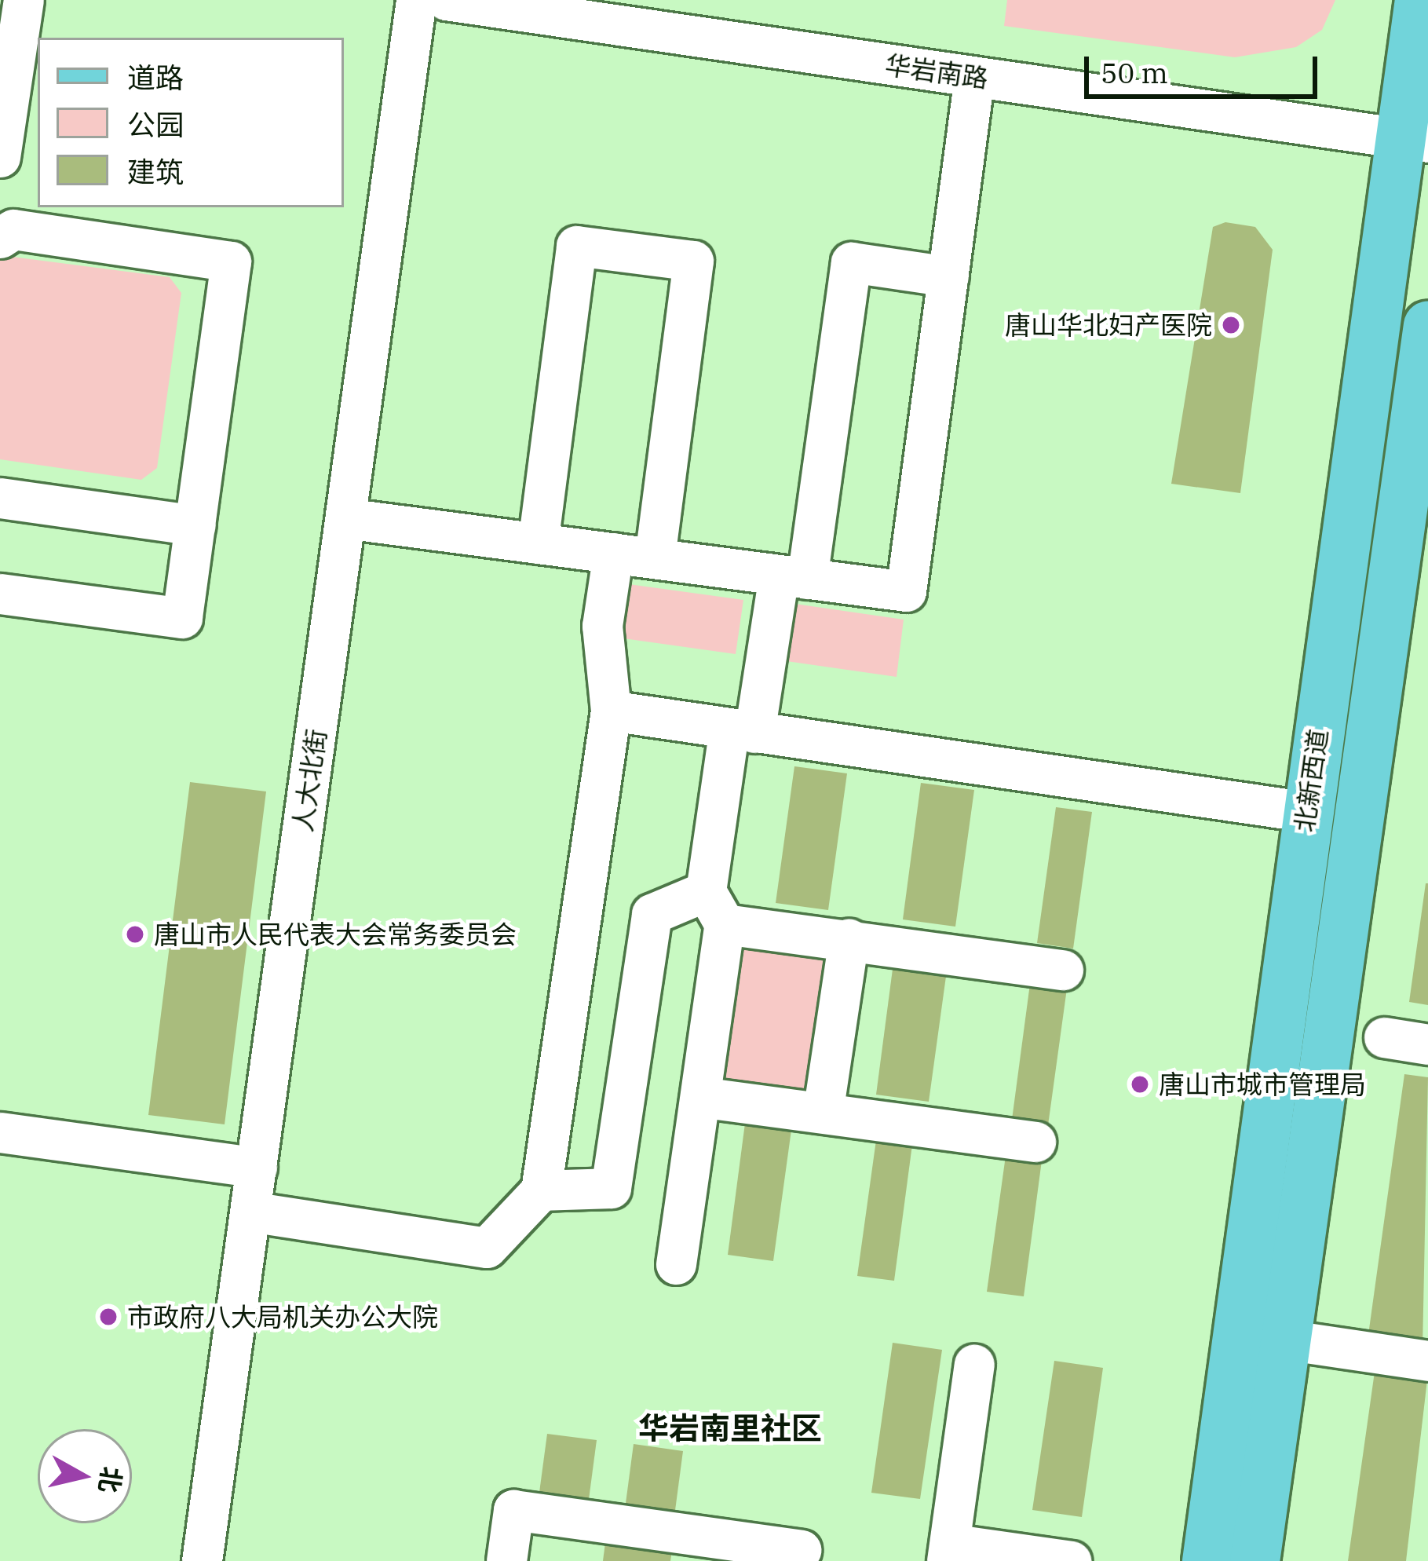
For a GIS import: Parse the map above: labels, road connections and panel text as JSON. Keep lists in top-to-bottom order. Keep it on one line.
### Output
{"streets":{"main road":["北新西道"],"street":["华岩南路","人大北街"]},"crossings":[["华岩南路","北新西道"]],"districts":["华岩南里社区"],"places":["唐山华北妇产医院","唐山市人民代表大会常务委员会","唐山市城市管理局","市政府八大局机关办公大院"],"legend":["道路","公园","建筑"],"scale_bar":"50 m","north":"right"}
